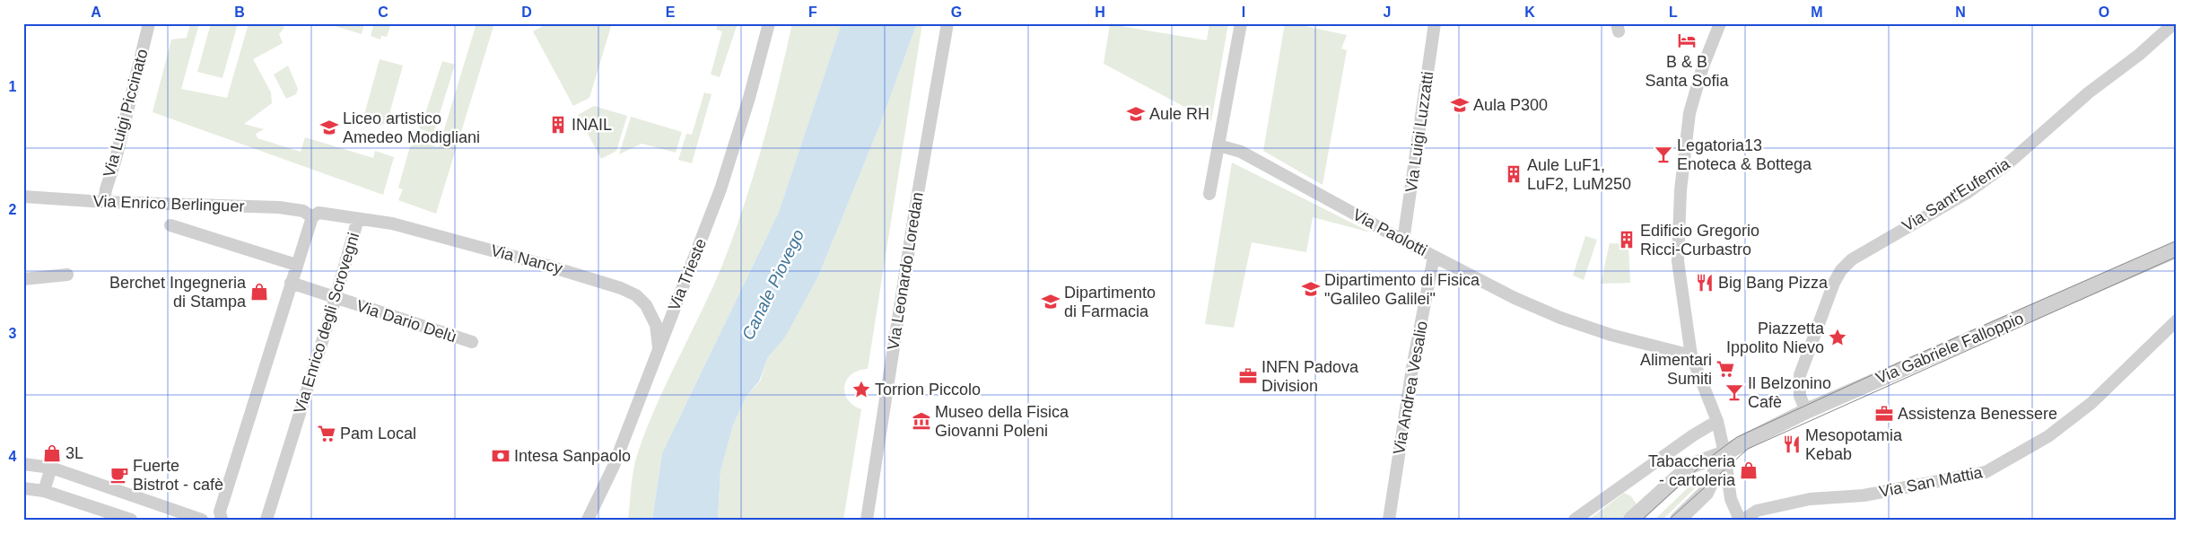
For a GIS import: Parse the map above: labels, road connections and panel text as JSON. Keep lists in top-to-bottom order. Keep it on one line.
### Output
{"streets":{"street":["Via Luigi Piccinato","Via Luigi Luzzatti","Via Sant'Eufemia","Via Enrico Berlinguer","Via Paolotti","Via Nancy","Via Leonardo Loredan","Via Trieste","Via Dario Delù","Via Enrico degli Scrovegni","Via Gabriele Falloppio","Via Andrea Vesalio","Via San Mattia"]},"crossings":[["Via Luigi Piccinato","Via Enrico Berlinguer"],["Via Luigi Luzzatti","Via Paolotti"],["Via Sant'Eufemia","Via Gabriele Falloppio"],["Via Enrico Berlinguer","Via Enrico degli Scrovegni"],["Via Paolotti","Via Andrea Vesalio"],["Via Nancy","Via Trieste"],["Via Nancy","Via Enrico degli Scrovegni"],["Via Dario Delù","Via Enrico degli Scrovegni"]],"water":["Canale Piovego"],"places":{"hotel":["B & B Santa Sofia"],"school or university":["Aula P300","Aule RH","Liceo artistico Amedeo Modigliani","Dipartimento di Fisica \"Galileo Galilei\"","Dipartimento di Farmacia"],"building":["INAIL","Aule LuF1, LuF2, LuM250","Edificio Gregorio Ricci-Curbastro"],"bar":["Legatoria13 Enoteca & Bottega","Il Belzonino Cafè"],"restaurant":["Big Bang Pizza","Mesopotamia Kebab"],"shop":["Berchet Ingegneria di Stampa","3L","Tabaccheria - cartoleria"],"place":["Piazzetta Ippolito Nievo","Torrion Piccolo"],"supermarket":["Alimentari Sumiti","Pam Local"],"office":["INFN Padova Division","Assistenza Benessere"],"museum":["Museo della Fisica Giovanni Poleni"],"bank":["Intesa Sanpaolo"],"cafe":["Fuerte Bistrot - cafè"]},"grid":{"columns":["A","B","C","D","E","F","G","H","I","J","K","L","M","N","O"],"rows":["1","2","3","4"]}}
